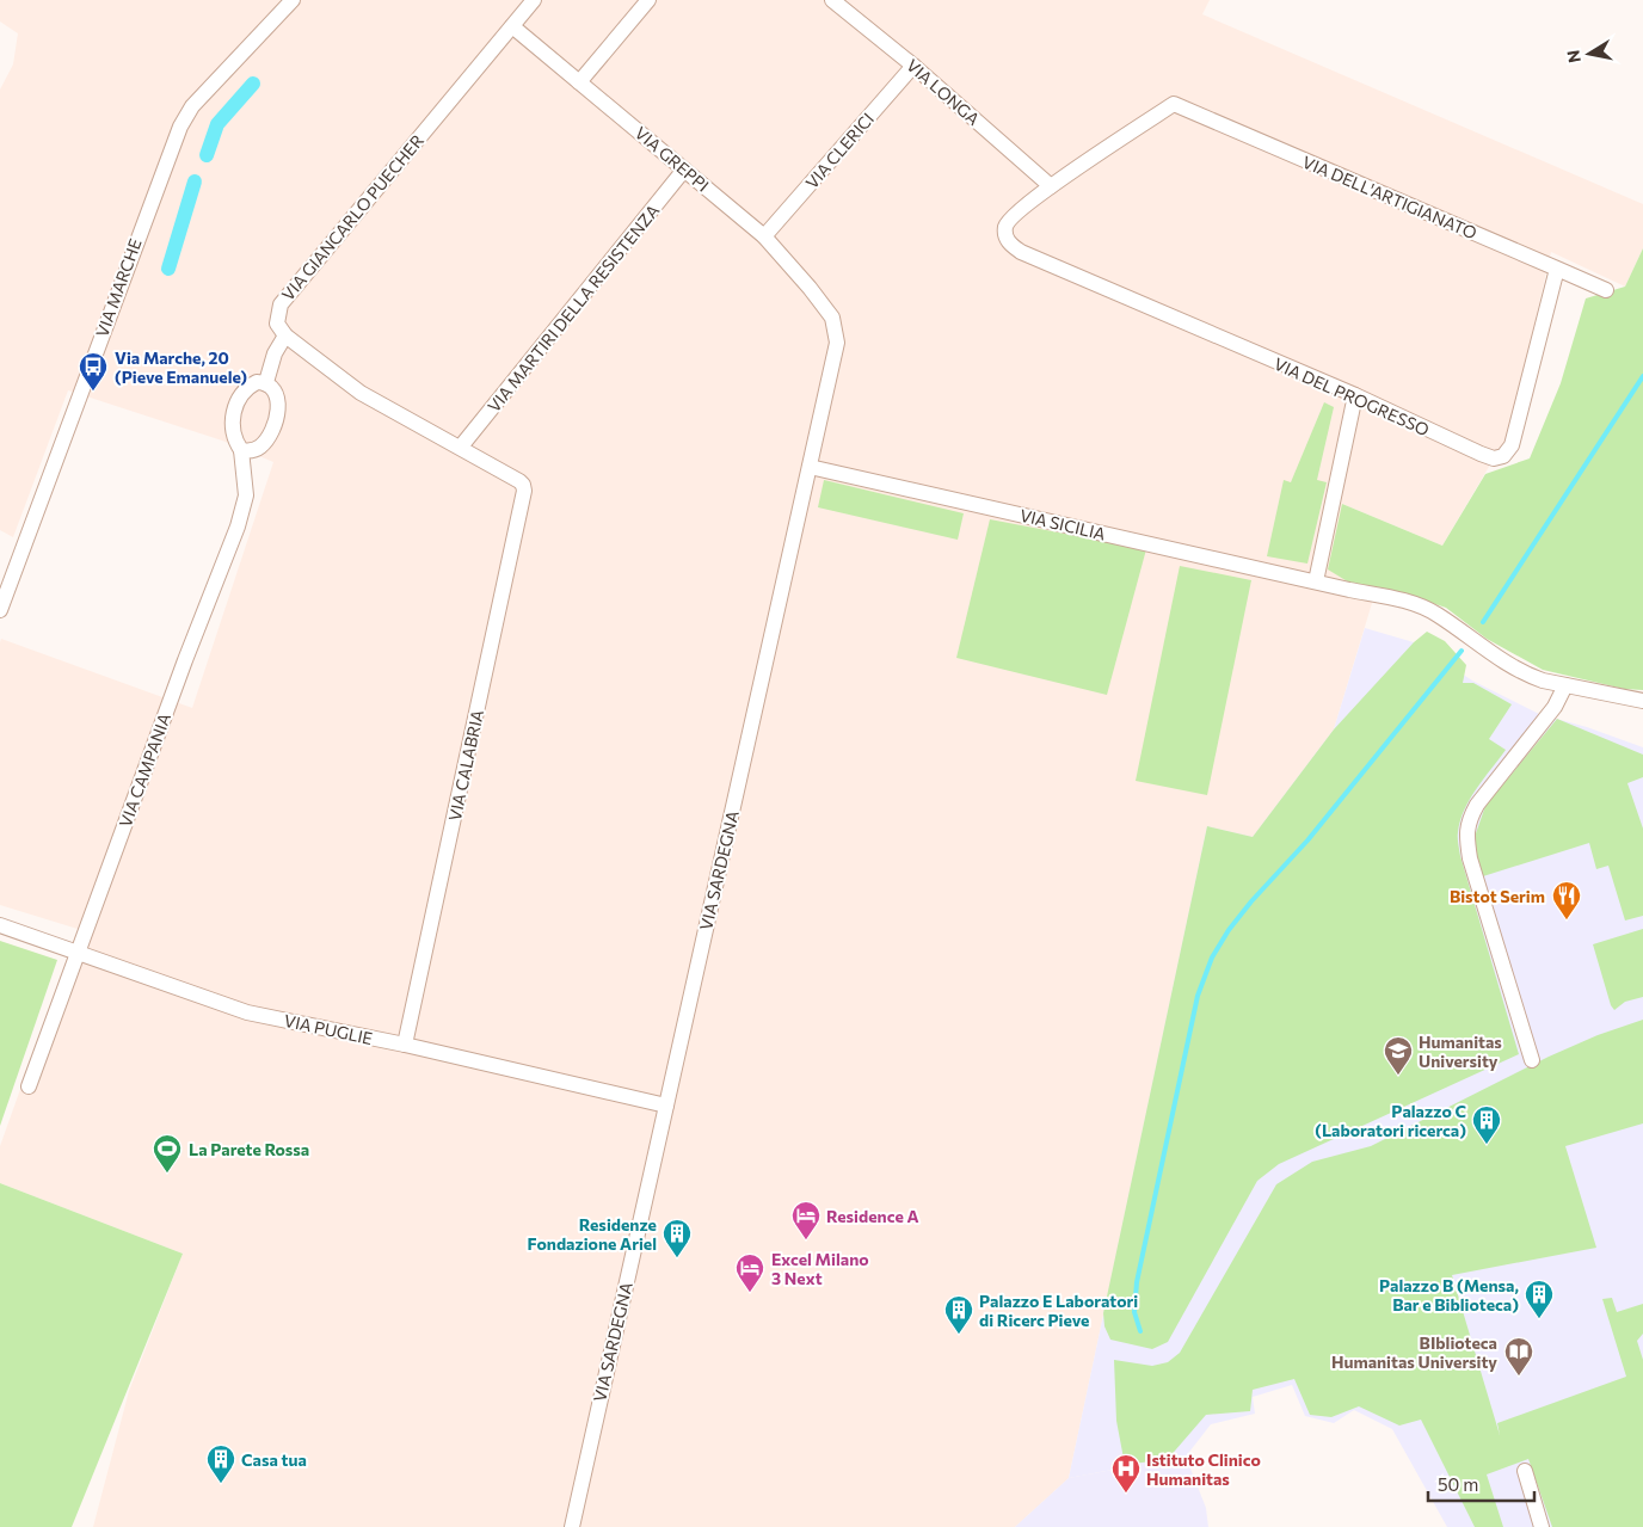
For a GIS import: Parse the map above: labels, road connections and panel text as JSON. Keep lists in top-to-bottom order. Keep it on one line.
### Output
{"streets":{"street":["VIA LONGA","VIA CLERICI","VIA GREPPI","VIA DELL'ARTIGIANATO","VIA GIANCARLO PUECHER","VIA MARCHE","VIA MARTIRI DELLA RESISTENZA","VIA DEL PROGRESSO","VIA SICILIA","VIA CALABRIA","VIA CAMPANIA","VIA SARDEGNA","VIA PUGLIE"]},"crossings":[["VIA LONGA","VIA CLERICI"],["VIA LONGA","VIA DELL'ARTIGIANATO"],["VIA LONGA","VIA DEL PROGRESSO"],["VIA CLERICI","VIA GREPPI"],["VIA CLERICI","VIA SARDEGNA"],["VIA GREPPI","VIA GIANCARLO PUECHER"],["VIA GREPPI","VIA MARTIRI DELLA RESISTENZA"],["VIA GREPPI","VIA SARDEGNA"],["VIA DELL'ARTIGIANATO","VIA DEL PROGRESSO"],["VIA MARTIRI DELLA RESISTENZA","VIA CALABRIA"],["VIA SICILIA","VIA SARDEGNA"],["VIA CALABRIA","VIA PUGLIE"],["VIA CAMPANIA","VIA PUGLIE"],["VIA SARDEGNA","VIA PUGLIE"]],"places":{"bus stop":["Via Marche, 20 (Pieve Emanuele)"],"restaurant":["Bistot Serim"],"school or university":["Humanitas University"],"building":["Palazzo C (Laboratori ricerca)","Residenze Fondazione Ariel","Palazzo B (Mensa, Bar e Biblioteca)","Palazzo E Laboratori di Ricerc Pieve","Casa tua"],"sports":["La Parete Rossa"],"hotel":["Residence A","Excel Milano 3 Next"],"library":["BIblioteca Humanitas University"],"hospital":["Istituto Clinico Humanitas"]},"scale_bar":"50 m","north":"left"}
